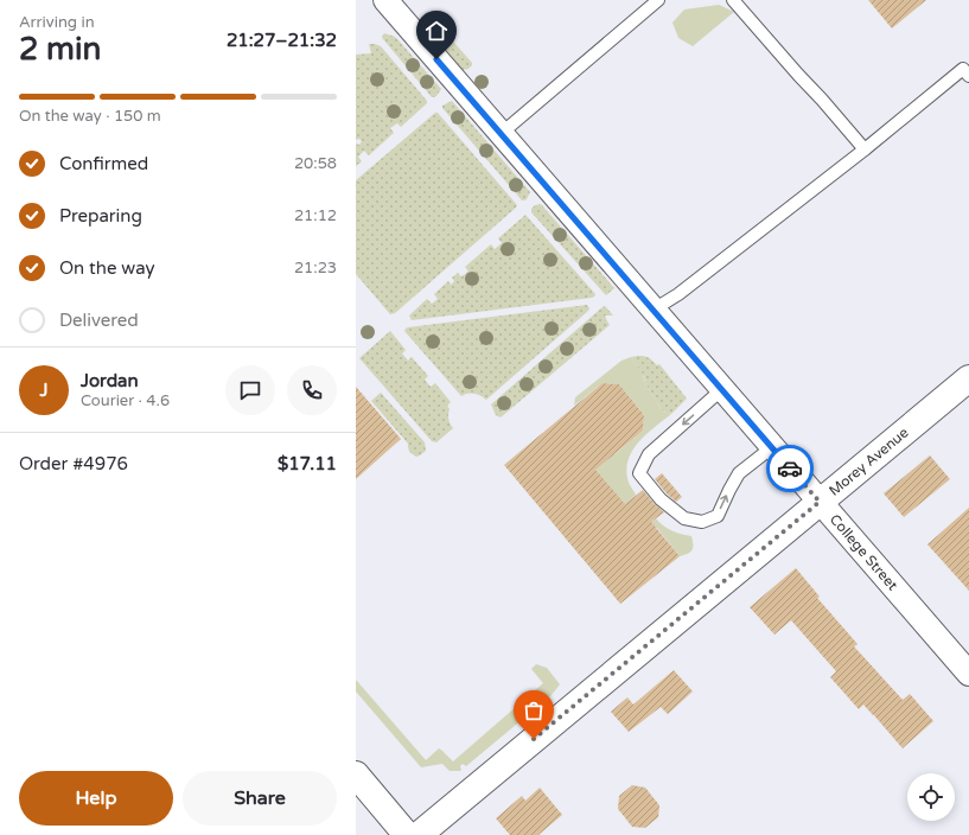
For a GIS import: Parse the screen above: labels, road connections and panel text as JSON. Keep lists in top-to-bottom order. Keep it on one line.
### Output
{"streets":{"street":["Morey Avenue","College Street"]},"crossings":[["Morey Avenue","College Street"]],"page":{"heading":["2 min","Arriving in","21:27–21:32"],"panel":["Jordan","Courier · 4.6","Order #4976","$17.11"],"bar":"On the way · 150 m","list":[["Confirmed","20:58"],["Preparing","21:12"],["On the way","21:23"],"Delivered"],"round":"J","buttons":["Help","Share"]}}
